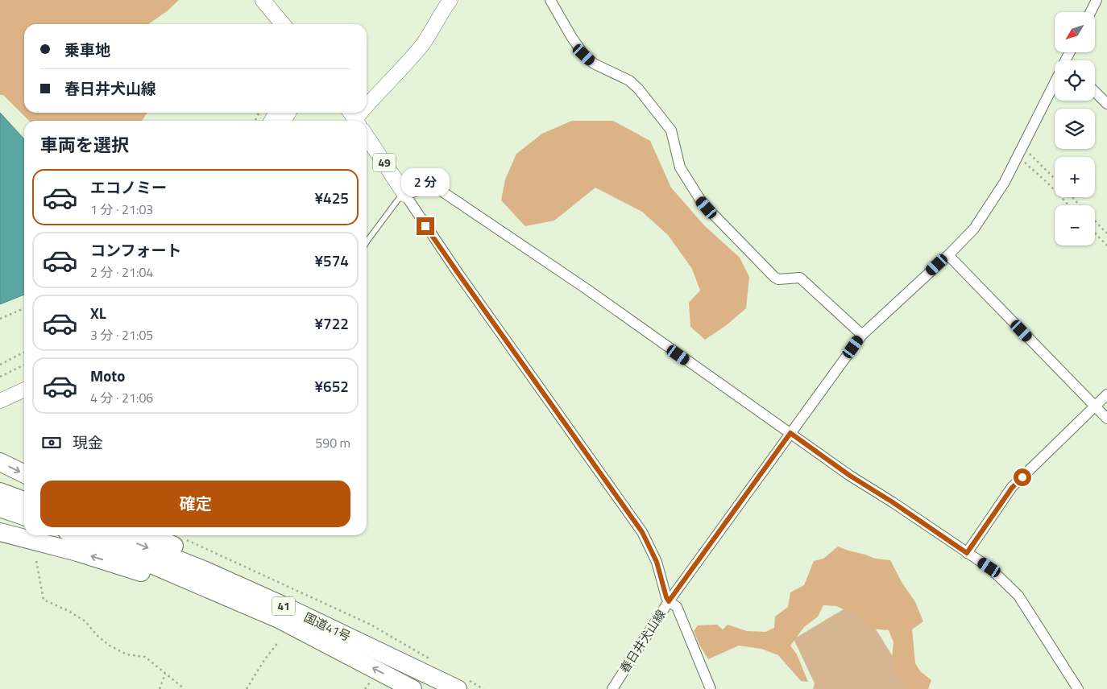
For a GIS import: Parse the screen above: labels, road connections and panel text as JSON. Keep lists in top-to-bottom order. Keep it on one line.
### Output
{"streets":{"highway":["41","国道41号"],"main road":["49","春日井犬山線"]},"north":"bottom left","page":{"map_buttons":["+","−"],"banner":["乗車地","春日井犬山線"],"heading":"車両を選択","bubble":"2 分","list":[{"name":"エコノミー","note":"1 分 · 21:03","value":"¥425"},{"name":"コンフォート","note":"2 分 · 21:04","value":"¥574"},{"name":"XL","note":"3 分 · 21:05","value":"¥722"},{"name":"Moto","note":"4 分 · 21:06","value":"¥652"}],"pay":["現金","590 m"],"buttons":"確定"}}
